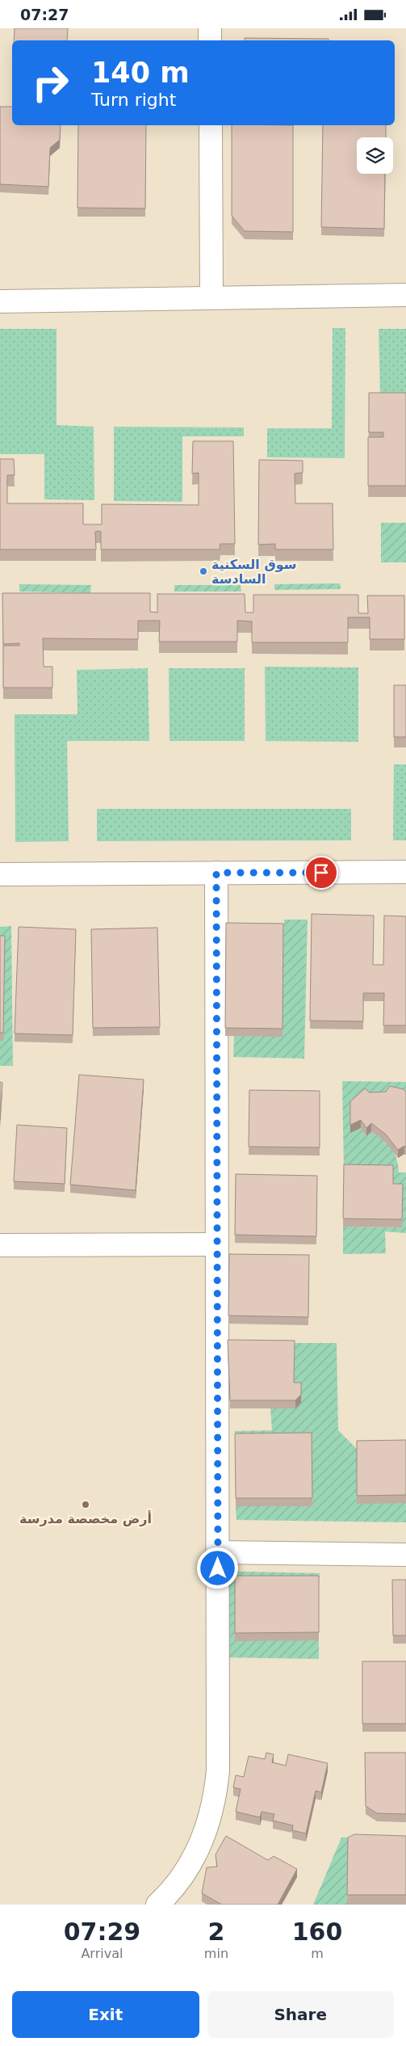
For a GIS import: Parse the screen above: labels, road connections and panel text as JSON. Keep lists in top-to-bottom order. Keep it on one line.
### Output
{"places":["سوق السكنية السادسة","أرض مخصصة مدرسة"],"page":{"status":"07:27","turn":["140 m","Turn right"],"eta":["07:29","Arrival","2","min","160","m"],"buttons":["Exit","Share"]}}
